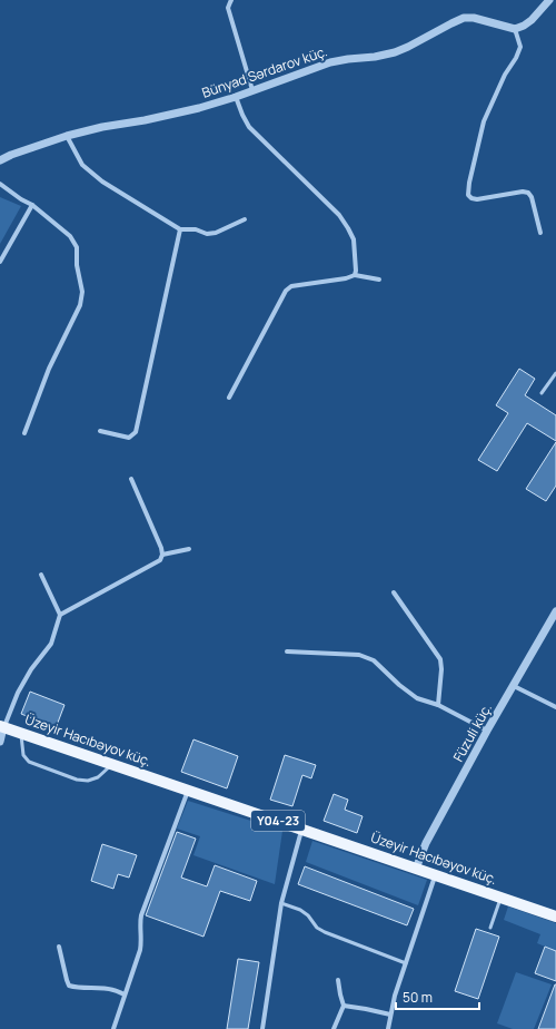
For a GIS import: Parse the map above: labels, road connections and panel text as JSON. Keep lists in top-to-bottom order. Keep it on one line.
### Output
{"streets":{"main road":["Üzeyir Hacıbəyov küç.","Y04-23"],"street":["Bünyad Sərdarov küç.","Füzuli küç."]},"crossings":[["Füzuli küç.","Üzeyir Hacıbəyov küç."]],"scale_bar":"50 m"}
